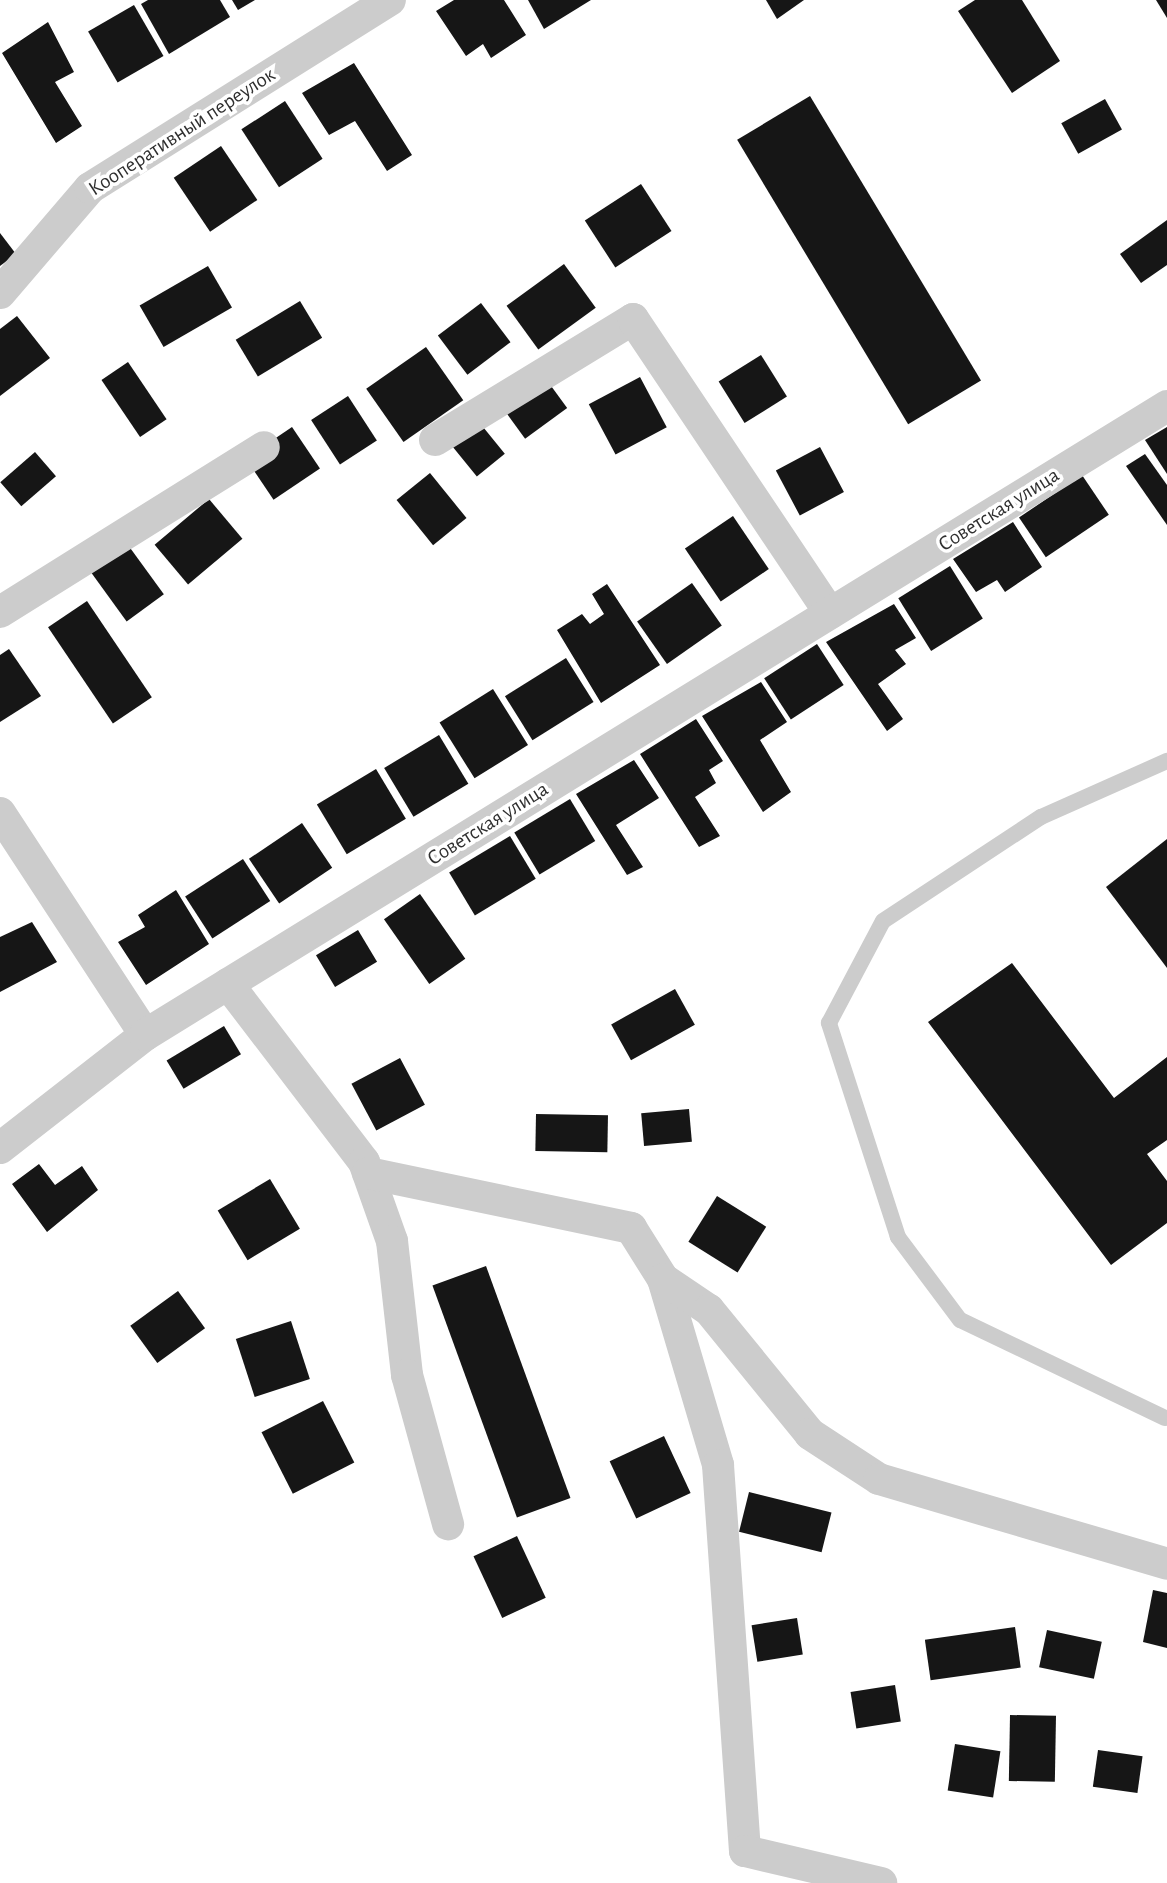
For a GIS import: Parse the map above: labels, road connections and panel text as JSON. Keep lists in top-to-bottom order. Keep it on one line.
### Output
{"streets":{"street":["Кооперативный переулок","Советская улица"]}}
